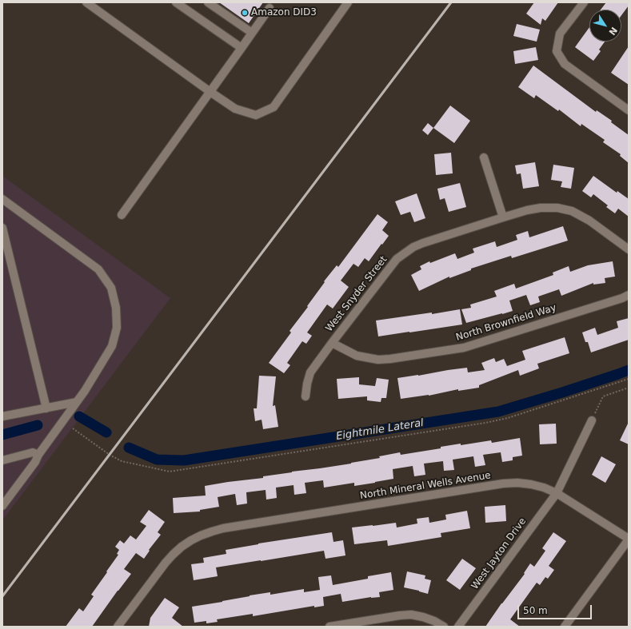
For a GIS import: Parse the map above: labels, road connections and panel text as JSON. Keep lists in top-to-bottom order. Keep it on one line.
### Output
{"streets":{"street":["West Snyder Street","North Brownfield Way","North Mineral Wells Avenue","West Jayton Drive"]},"crossings":[["West Snyder Street","North Brownfield Way"],["North Mineral Wells Avenue","West Jayton Drive"]],"water":["Eightmile Lateral"],"places":["Amazon DID3"],"scale_bar":"50 m","north":"bottom right"}
